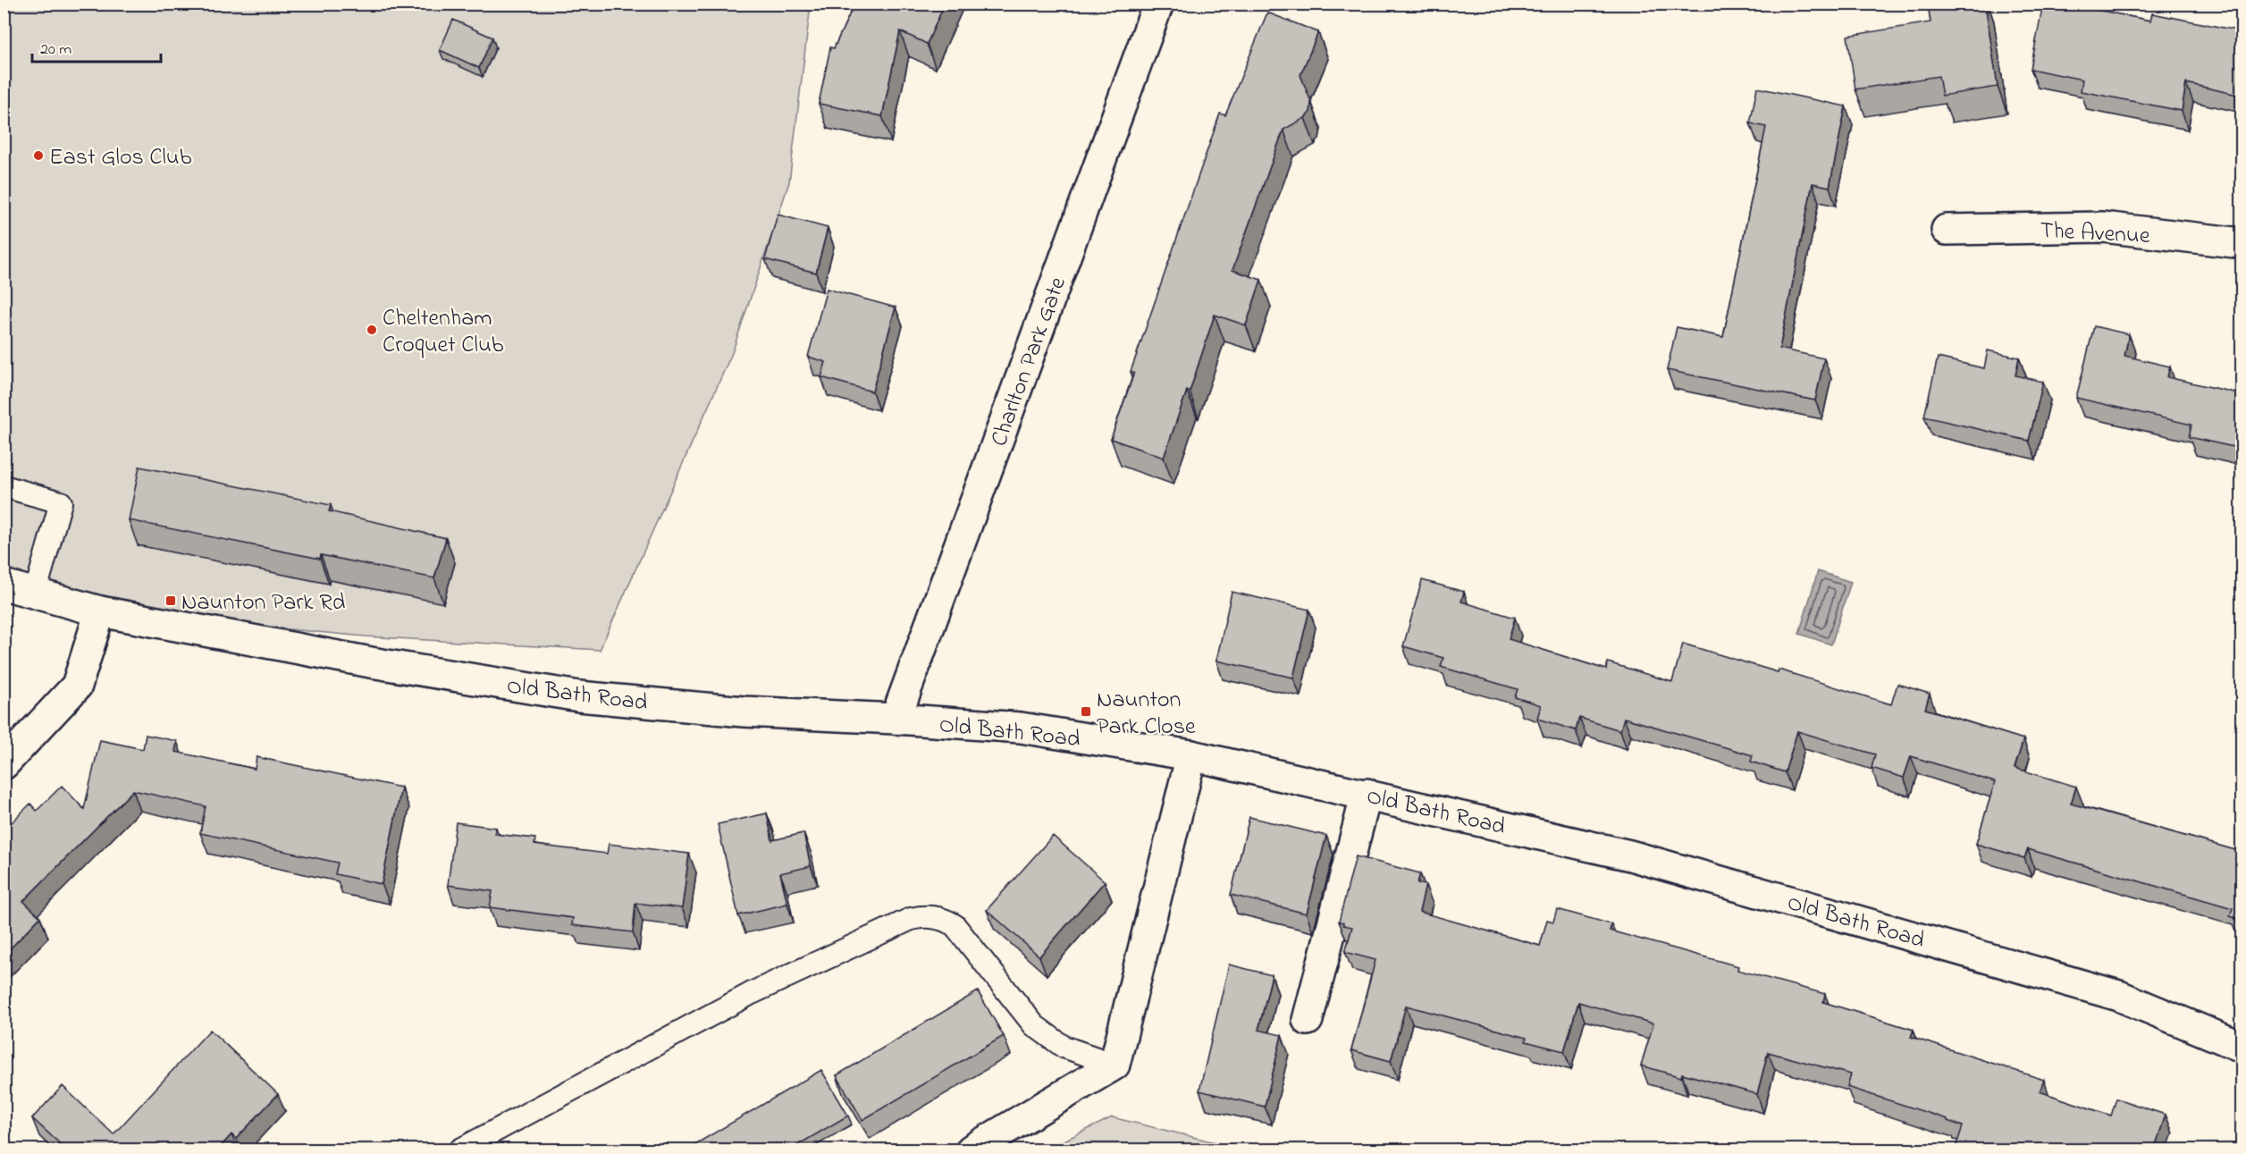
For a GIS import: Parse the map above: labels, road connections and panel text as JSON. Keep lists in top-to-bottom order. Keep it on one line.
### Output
{"streets":{"street":["The Avenue","Charlton Park Gate","Old Bath Road"]},"crossings":[["Charlton Park Gate","Old Bath Road"]],"places":{"other":["East Glos Club","Cheltenham Croquet Club"],"transit":["Naunton Park Rd","Naunton Park Close"]},"scale_bar":"20 m"}
